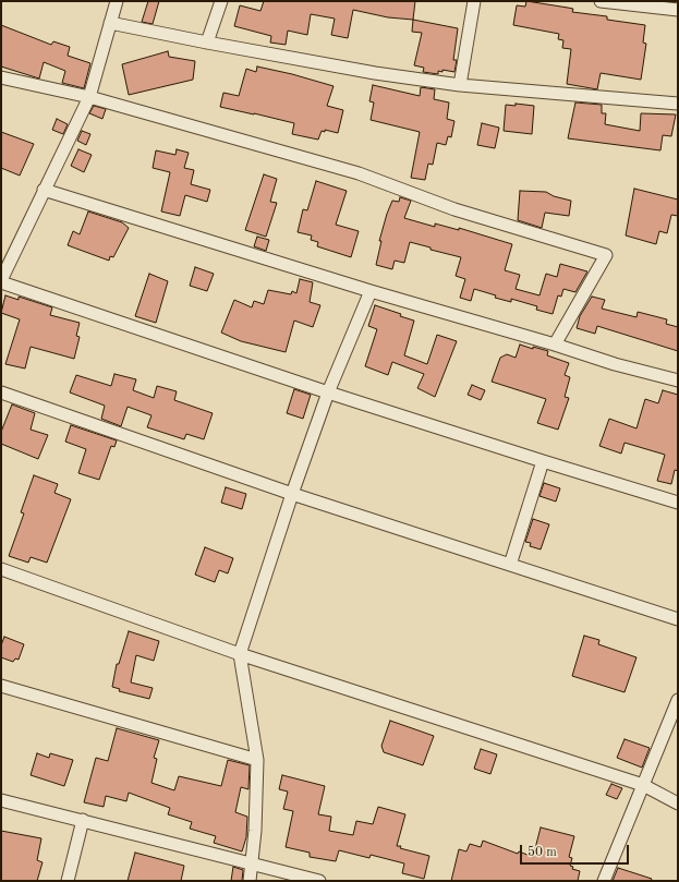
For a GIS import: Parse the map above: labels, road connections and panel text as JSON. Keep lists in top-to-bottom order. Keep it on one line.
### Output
{"scale_bar":"50 m"}
